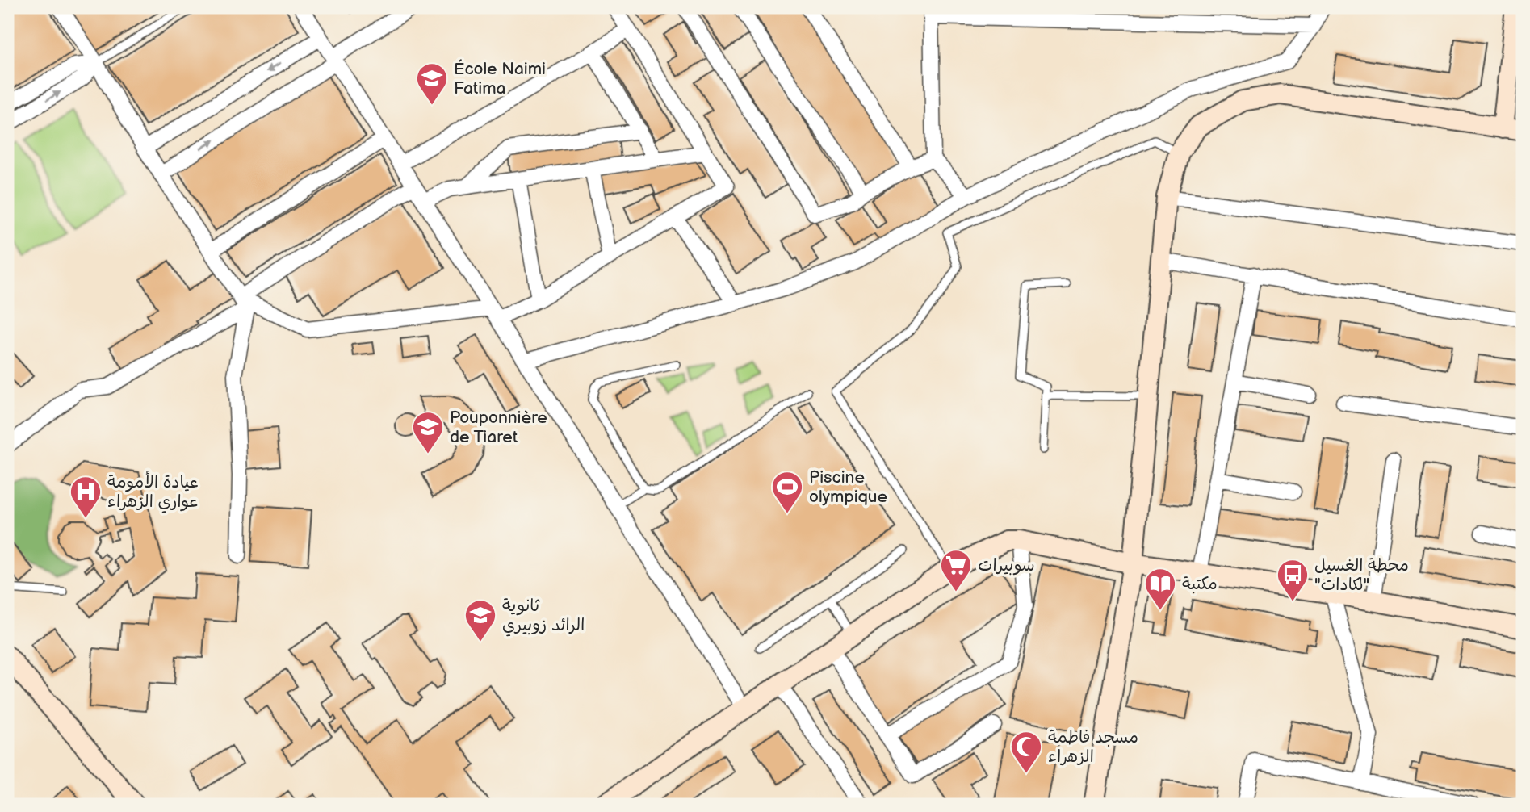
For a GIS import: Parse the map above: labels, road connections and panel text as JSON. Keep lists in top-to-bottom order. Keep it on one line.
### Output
{"places":{"school or university":["École Naimi Fatima","Pouponnière de Tiaret","ثانوية الرائد زوبيري"],"sports":["Piscine olympique"],"hospital":["عيادة الأمومة عواري الزهراء"],"supermarket":["سوبيرات"],"bus stop":["محطة الغسيل \"لكادات\""],"library":["مكتبة"],"mosque":["مسجد فاطمة الزهراء"]}}
